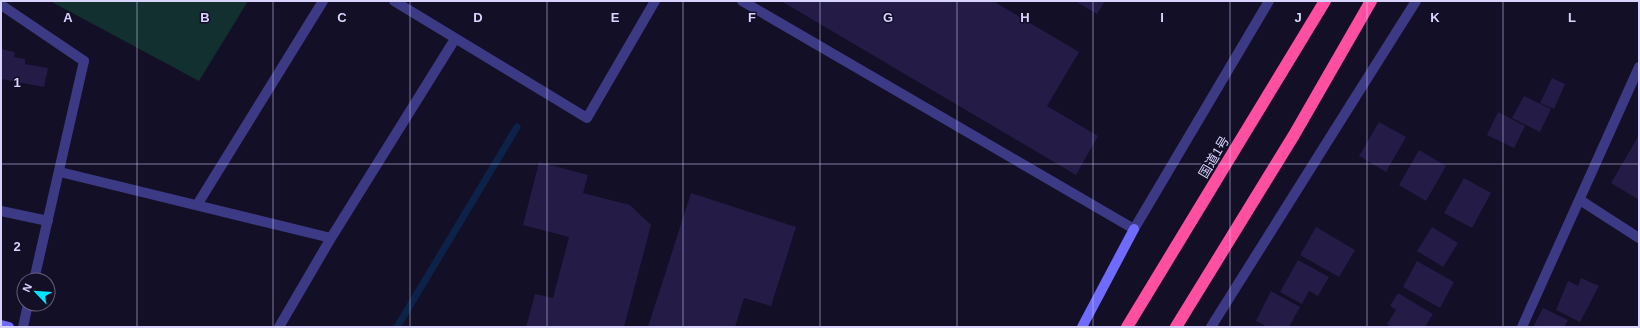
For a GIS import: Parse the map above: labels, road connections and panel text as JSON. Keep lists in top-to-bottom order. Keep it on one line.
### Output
{"streets":{"highway":["国道1号"]},"north":"top left","grid":{"columns":["A","B","C","D","E","F","G","H","I","J","K","L"],"rows":["1","2"]}}
